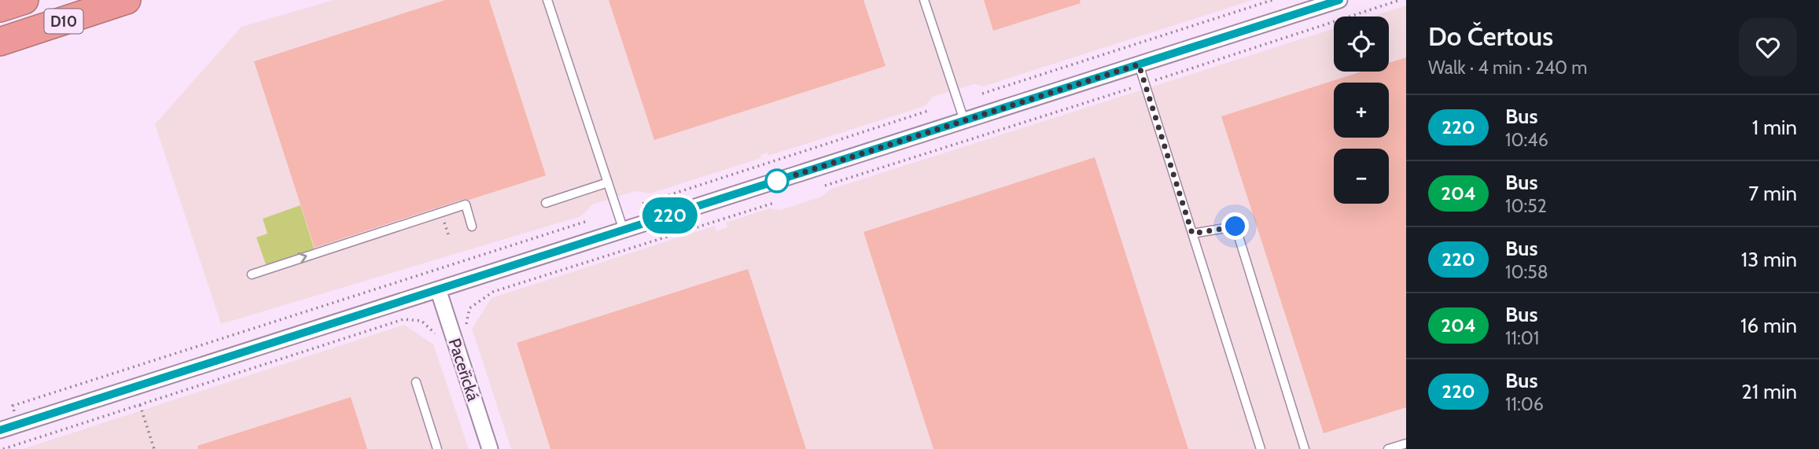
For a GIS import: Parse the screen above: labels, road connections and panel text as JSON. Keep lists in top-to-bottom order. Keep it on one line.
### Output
{"streets":{"highway":["D10"],"street":["Paceřická"]},"lines":["bus line 220"],"page":{"on_map":"220","heading":["Do Čertous","Walk · 4 min · 240 m"],"map_buttons":["+","−"],"list":[{"mark":"220","name":"Bus","note":"10:46","value":"1 min"},{"mark":"204","name":"Bus","note":"10:52","value":"7 min"},{"mark":"220","name":"Bus","note":"10:58","value":"13 min"},{"mark":"204","name":"Bus","note":"11:01","value":"16 min"},{"mark":"220","name":"Bus","note":"11:06","value":"21 min"}]}}
